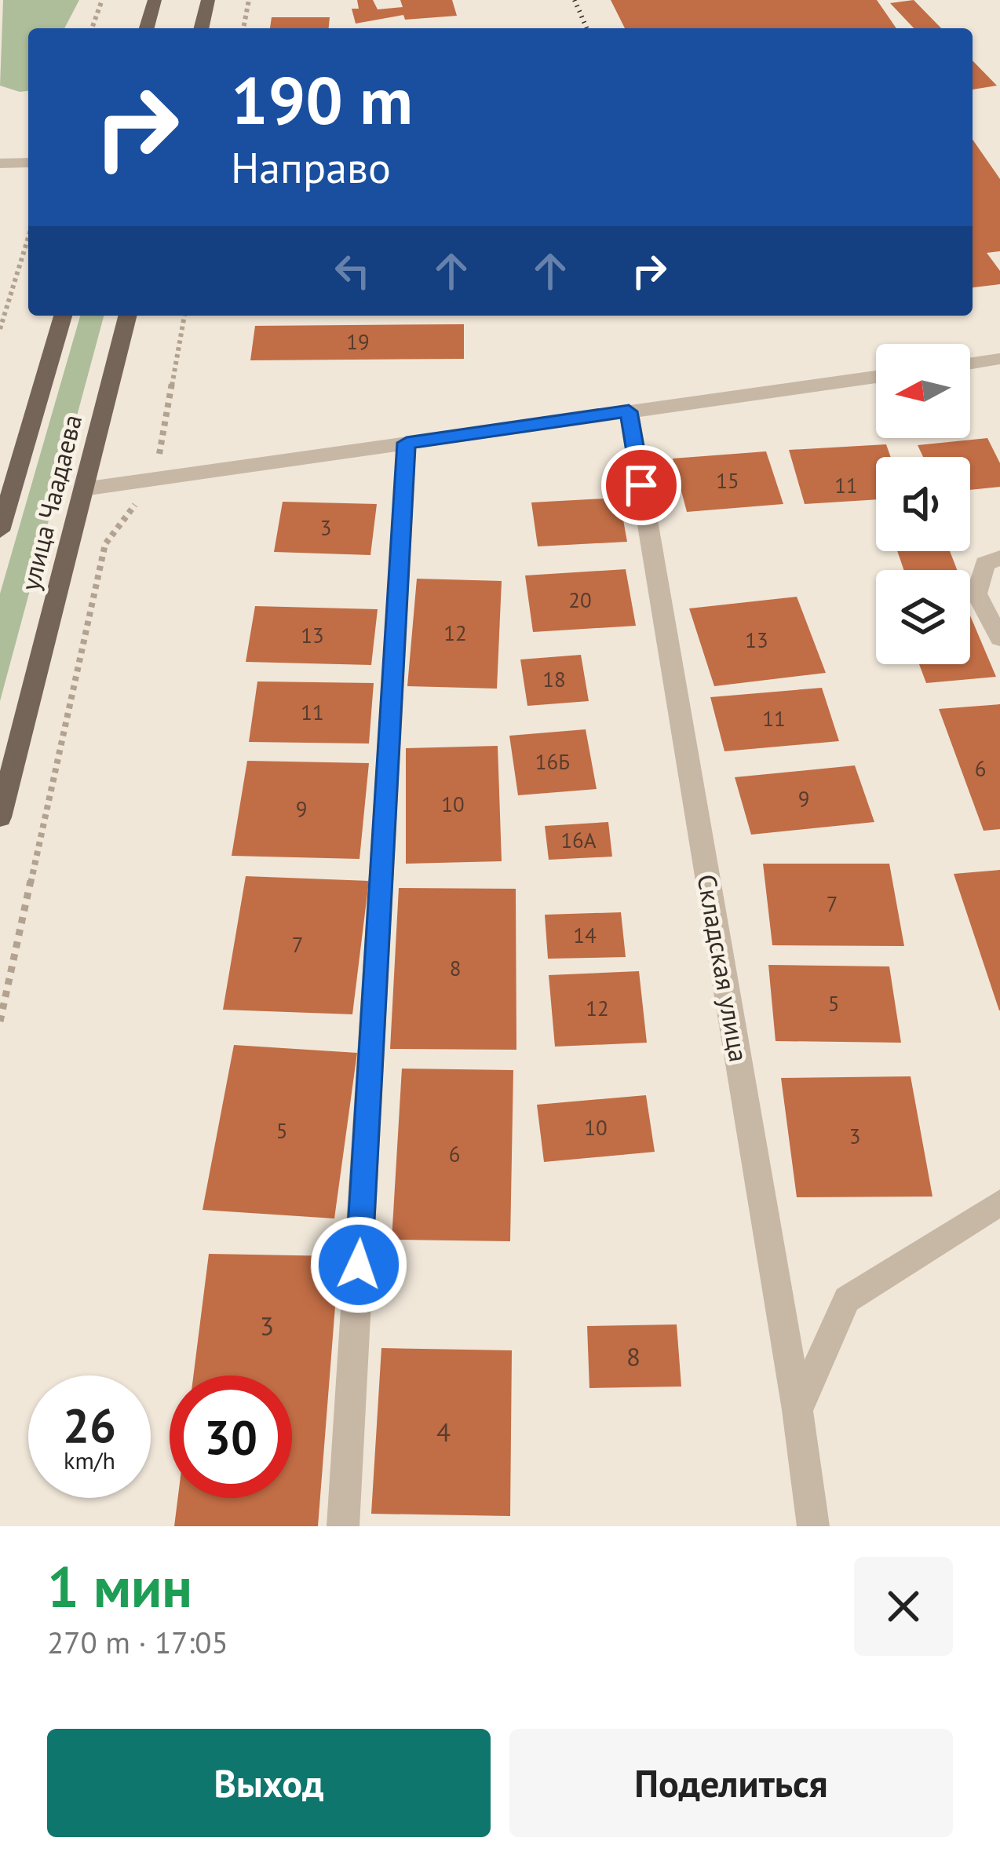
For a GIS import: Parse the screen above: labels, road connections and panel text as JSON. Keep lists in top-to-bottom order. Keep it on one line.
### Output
{"streets":{"main road":["улица Чаадаева"],"street":["Складская улица"]},"house_numbers":["19","15","11","3","20","12","13","13","18","11","11","16Б","6","9","10","9","16А","7","14","7","8","5","12","10","5","3","6","3","8","4"],"north":"left","page":{"turn":["190 m","Направо"],"speed":"26 km/h","limit":"30","heading":["1 мин","270 m · 17:05"],"buttons":["Выход","Поделиться"]}}
